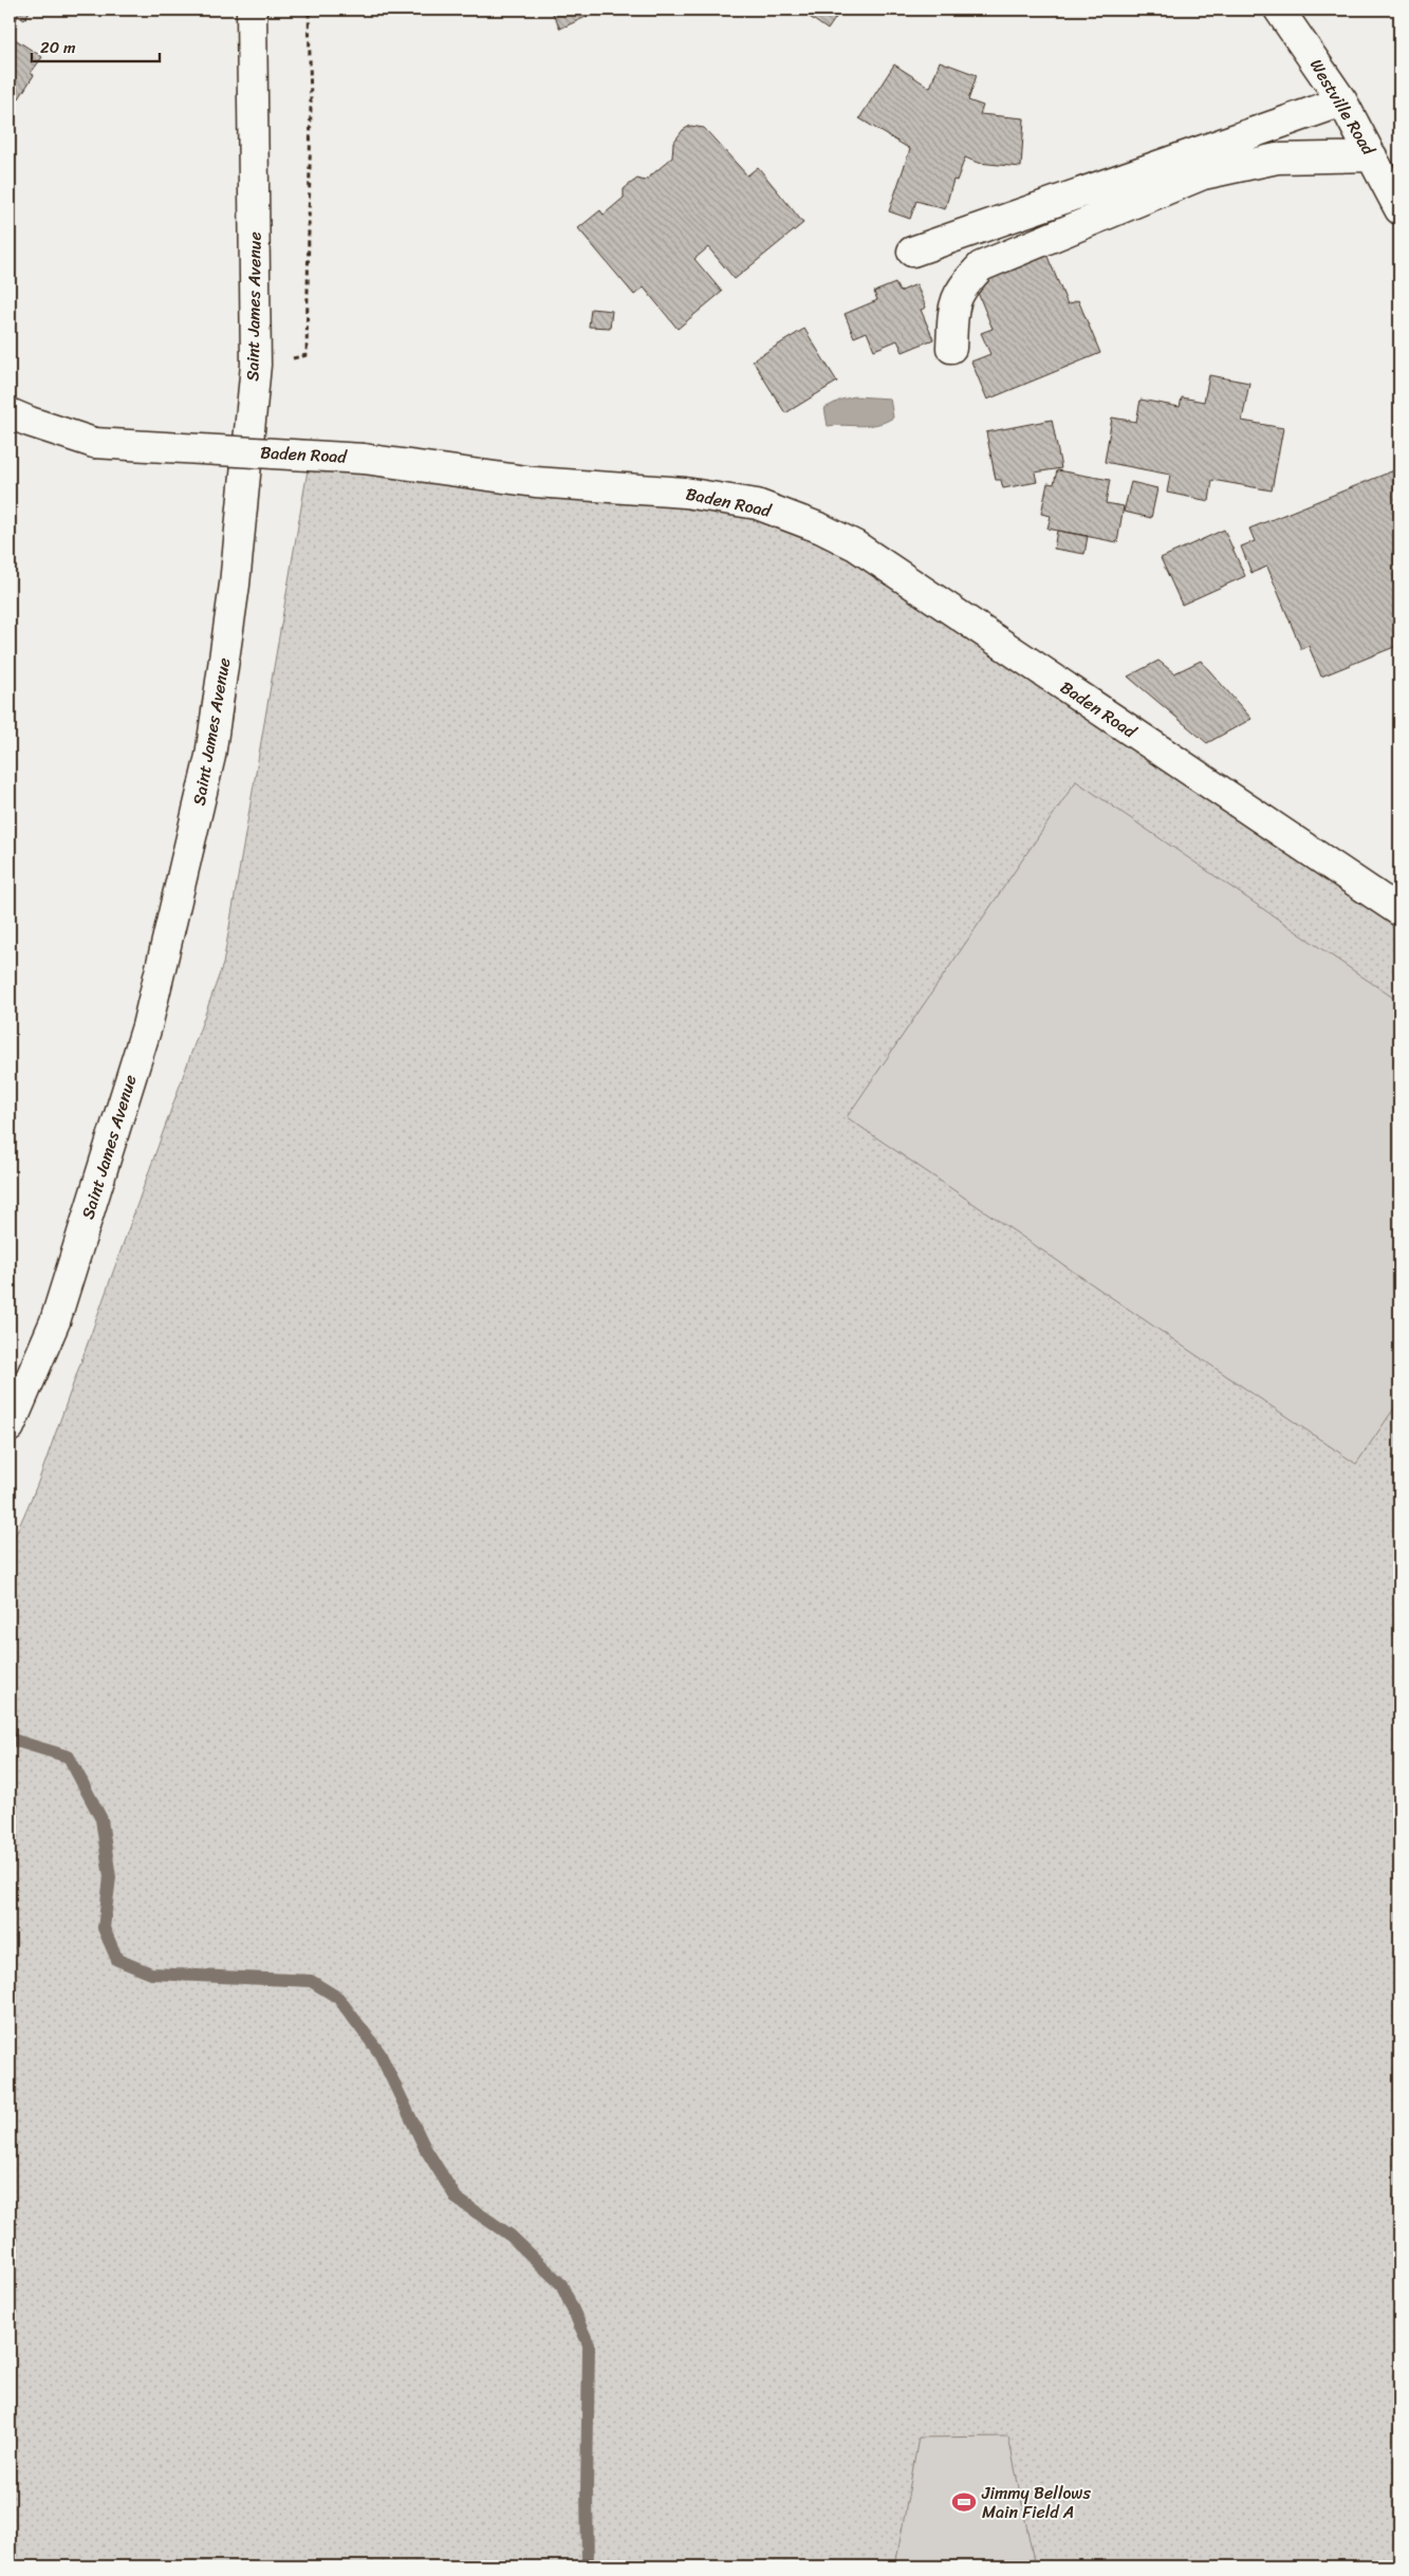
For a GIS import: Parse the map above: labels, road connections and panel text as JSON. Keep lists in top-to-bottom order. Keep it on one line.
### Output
{"streets":{"street":["Westville Road","Saint James Avenue","Baden Road"]},"places":{"sports":["Jimmy Bellows Main Field A"]},"scale_bar":"20 m"}
